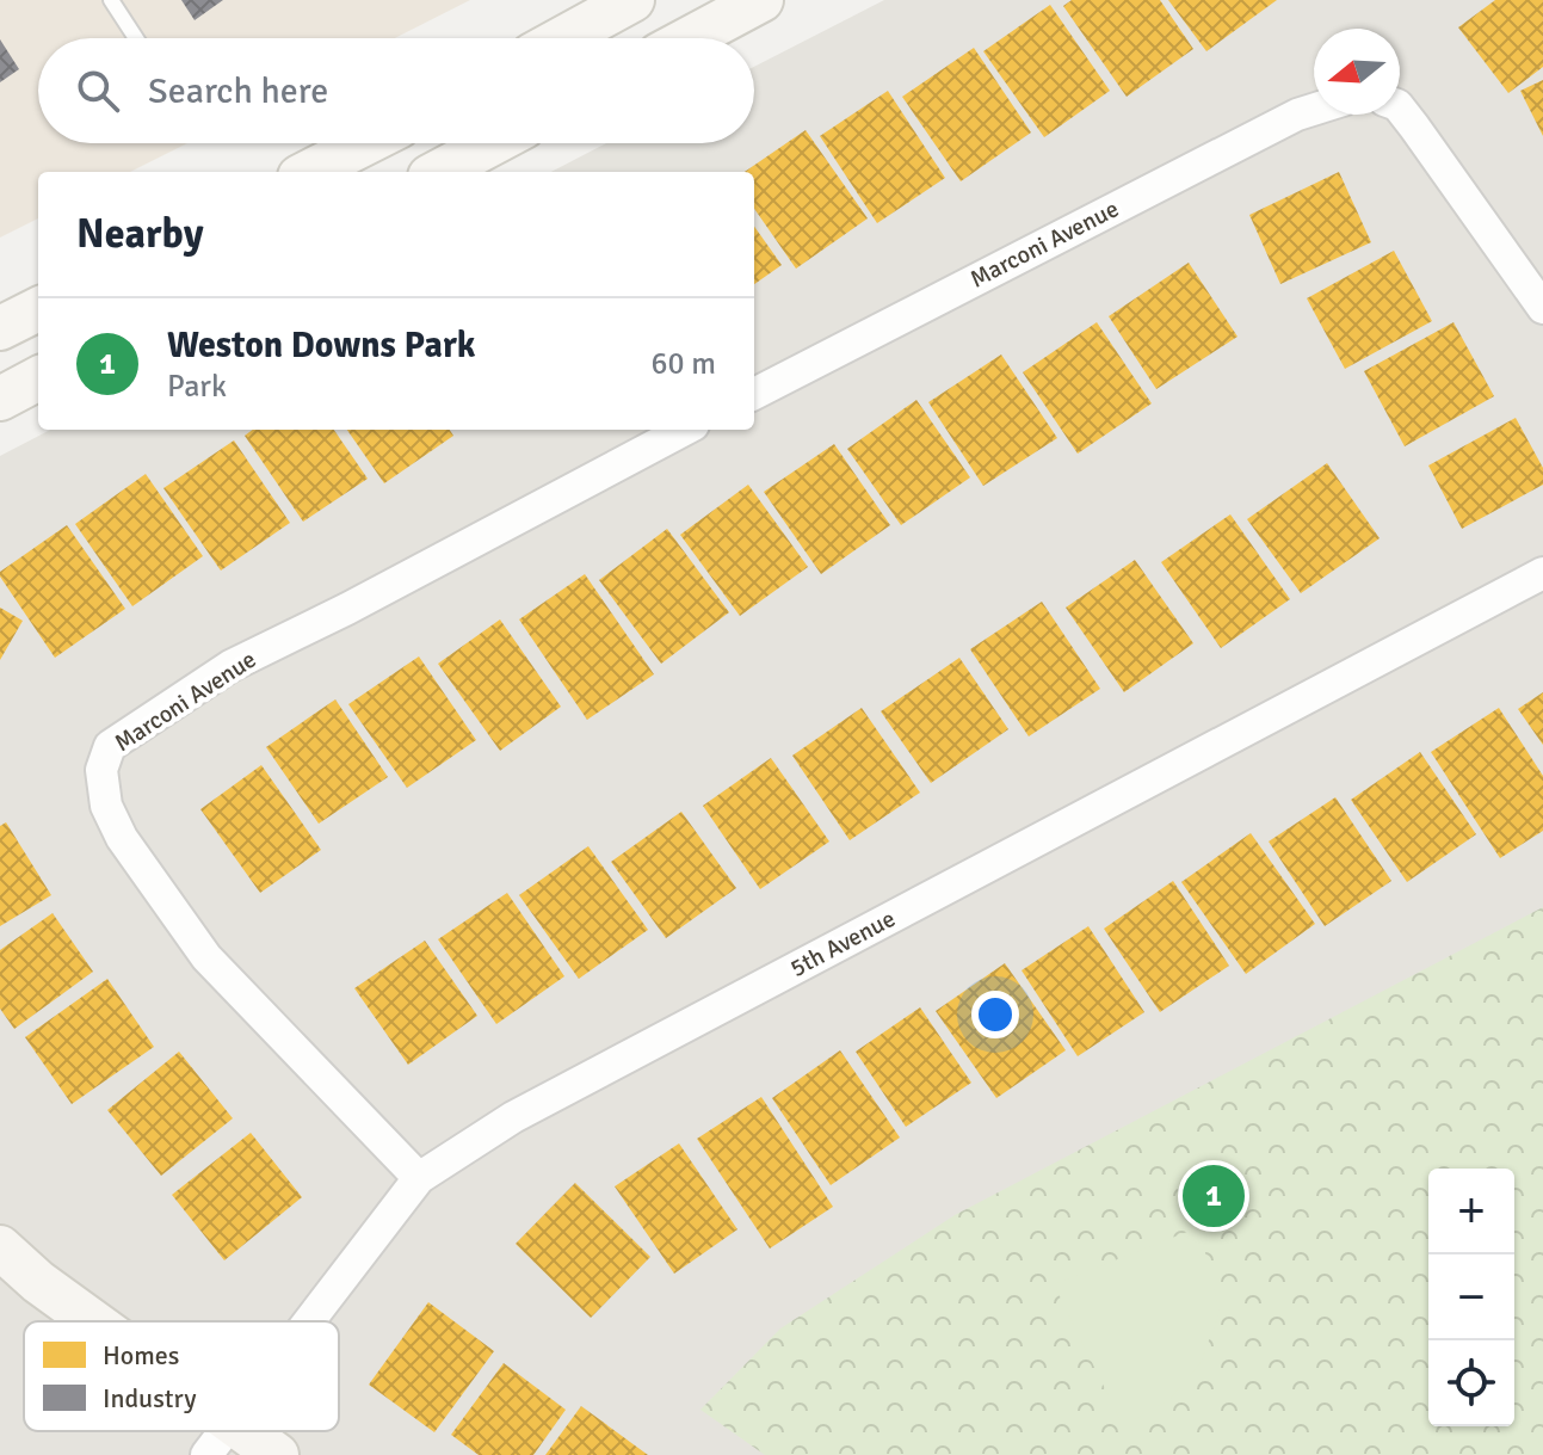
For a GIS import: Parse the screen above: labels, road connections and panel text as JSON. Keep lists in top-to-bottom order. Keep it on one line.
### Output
{"streets":{"street":["Marconi Avenue","5th Avenue"]},"crossings":[["Marconi Avenue","5th Avenue"]],"legend":["Homes","Industry"],"north":"left","page":{"search":"Search here","heading":"Nearby","list":[{"mark":"1","name":"Weston Downs Park","note":"Park","value":"60 m"}],"pins":"1","map_buttons":["+","−"]}}
